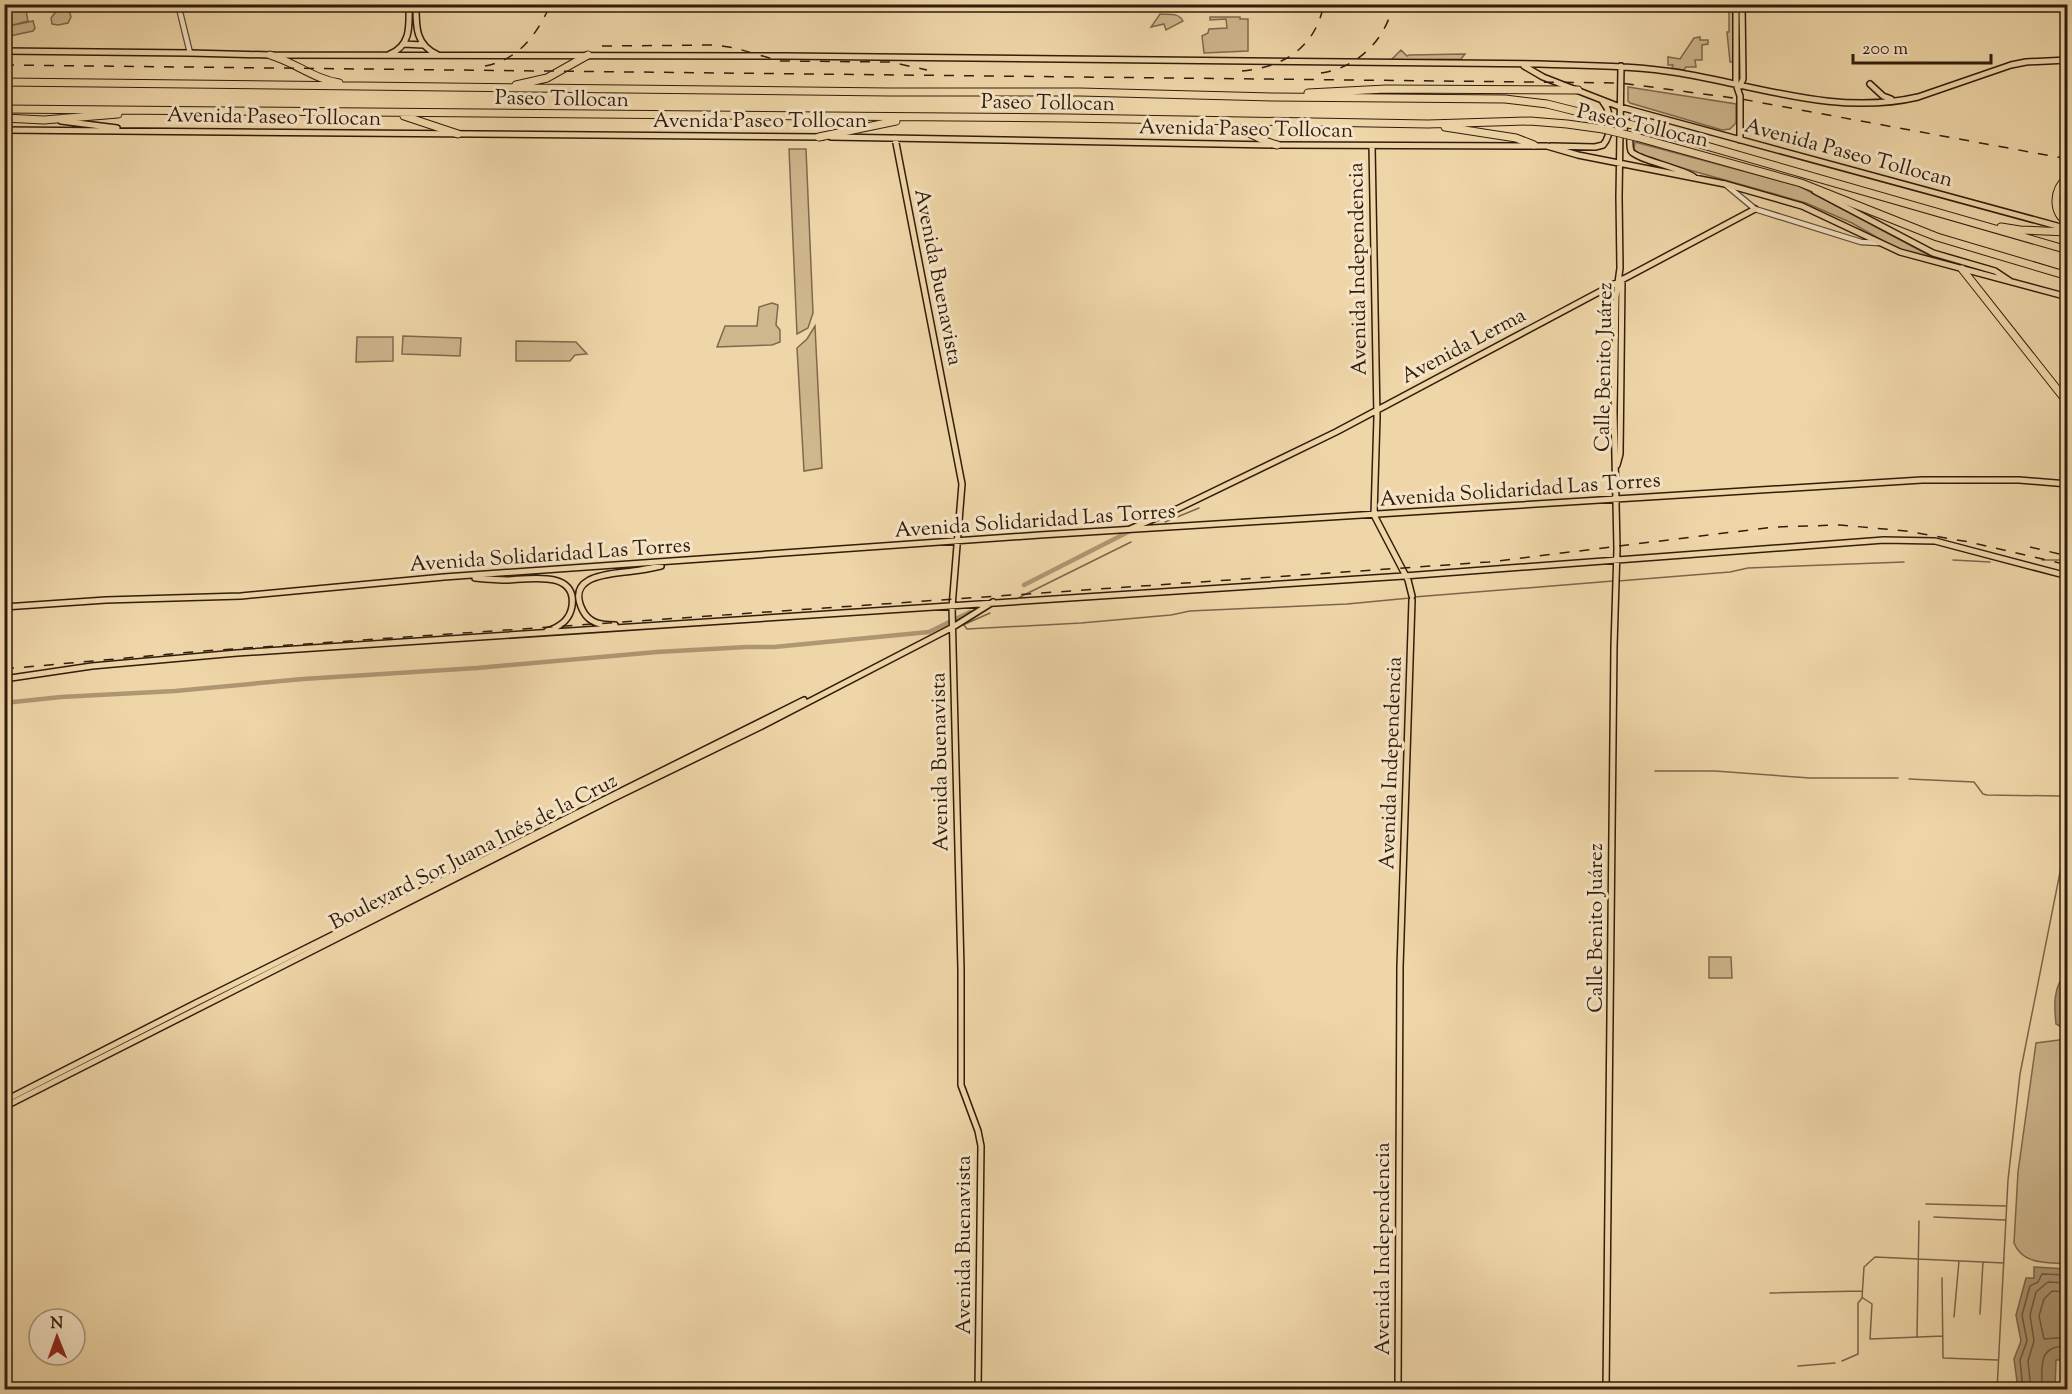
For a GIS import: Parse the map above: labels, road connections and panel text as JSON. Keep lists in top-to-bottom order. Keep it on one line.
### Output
{"streets":{"highway":["Paseo Tollocan"],"main road":["Avenida Paseo Tollocan","Avenida Independencia","Avenida Buenavista","Avenida Lerma","Calle Benito Juárez","Avenida Solidaridad Las Torres","Boulevard Sor Juana Inés de la Cruz"]},"crossings":[["Avenida Paseo Tollocan","Avenida Independencia"],["Avenida Paseo Tollocan","Avenida Buenavista"],["Avenida Paseo Tollocan","Calle Benito Juárez"],["Avenida Independencia","Avenida Lerma"],["Avenida Independencia","Avenida Solidaridad Las Torres"],["Avenida Buenavista","Avenida Solidaridad Las Torres"],["Avenida Buenavista","Boulevard Sor Juana Inés de la Cruz"],["Avenida Lerma","Calle Benito Juárez"],["Avenida Lerma","Avenida Solidaridad Las Torres"],["Calle Benito Juárez","Avenida Solidaridad Las Torres"]],"scale_bar":"200 m","north":"top"}
